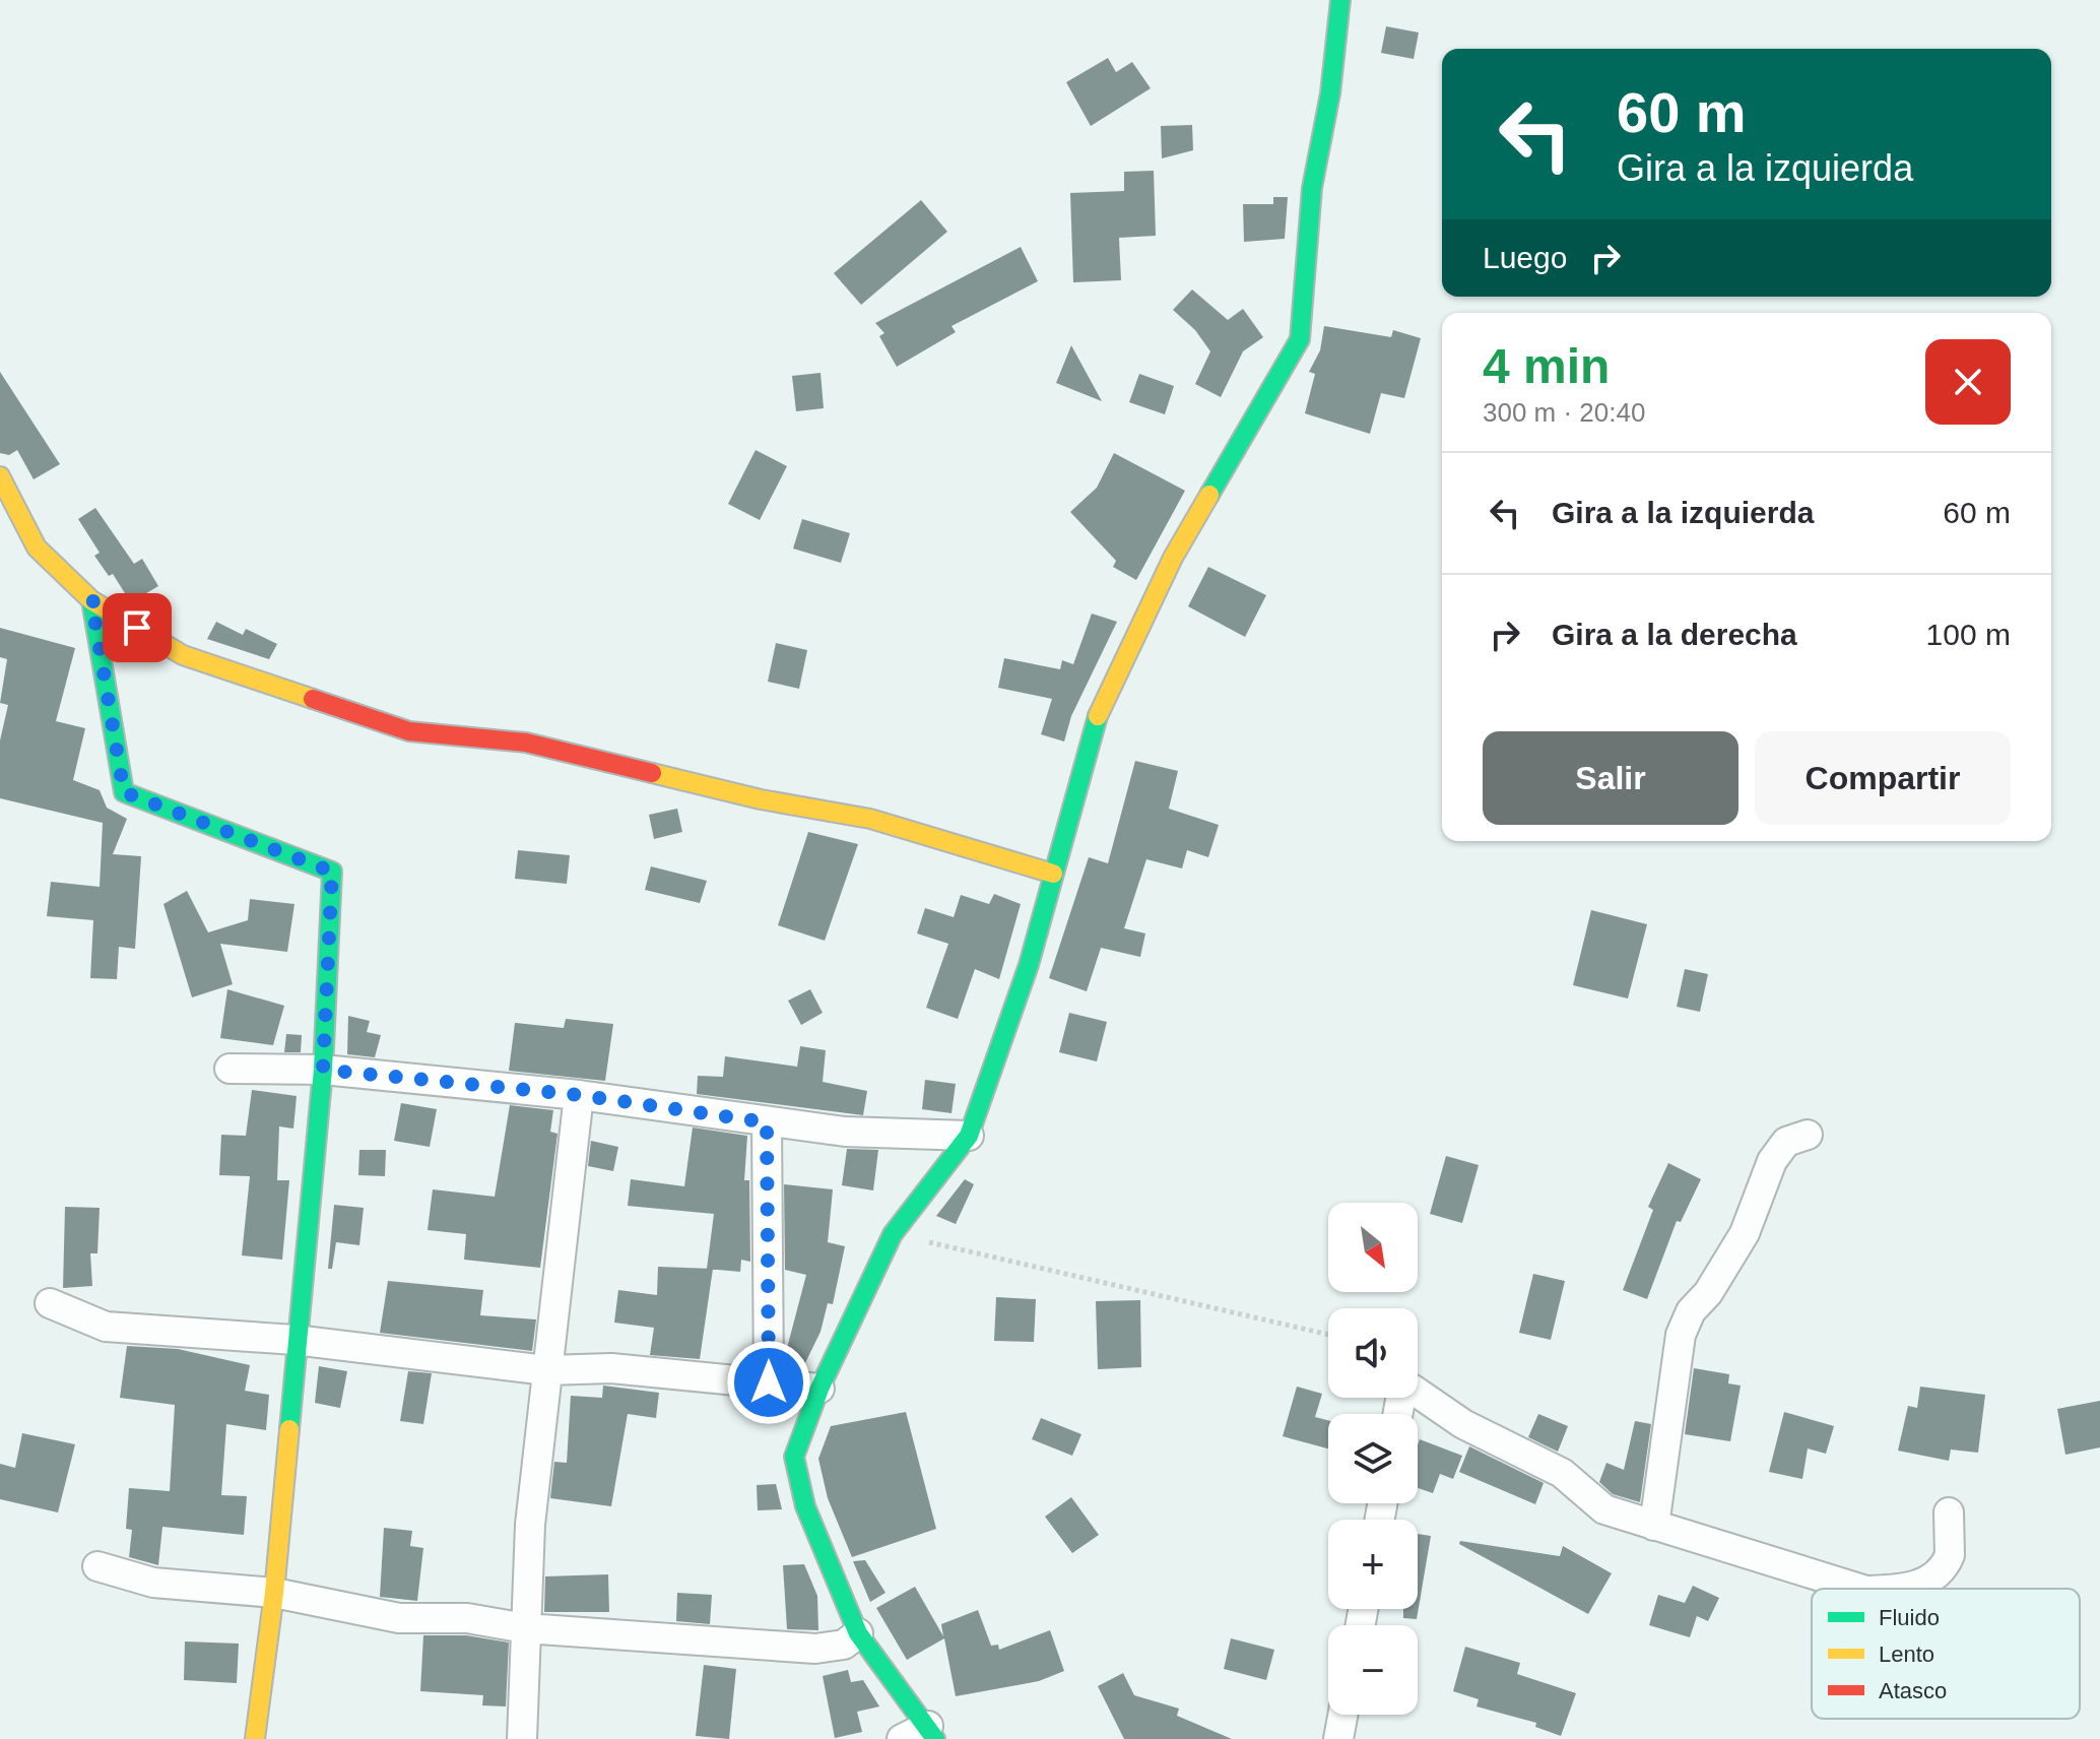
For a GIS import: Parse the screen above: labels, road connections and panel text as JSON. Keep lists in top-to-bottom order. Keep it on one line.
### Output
{"legend":["Fluido","Lento","Atasco"],"north":"bottom right","page":{"turn":["60 m","Gira a la izquierda"],"then":"Luego","heading":["4 min","300 m · 20:40"],"list":[{"name":"Gira a la izquierda","value":"60 m"},{"name":"Gira a la derecha","value":"100 m"}],"buttons":["Salir","Compartir"],"map_buttons":["+","−"]}}
